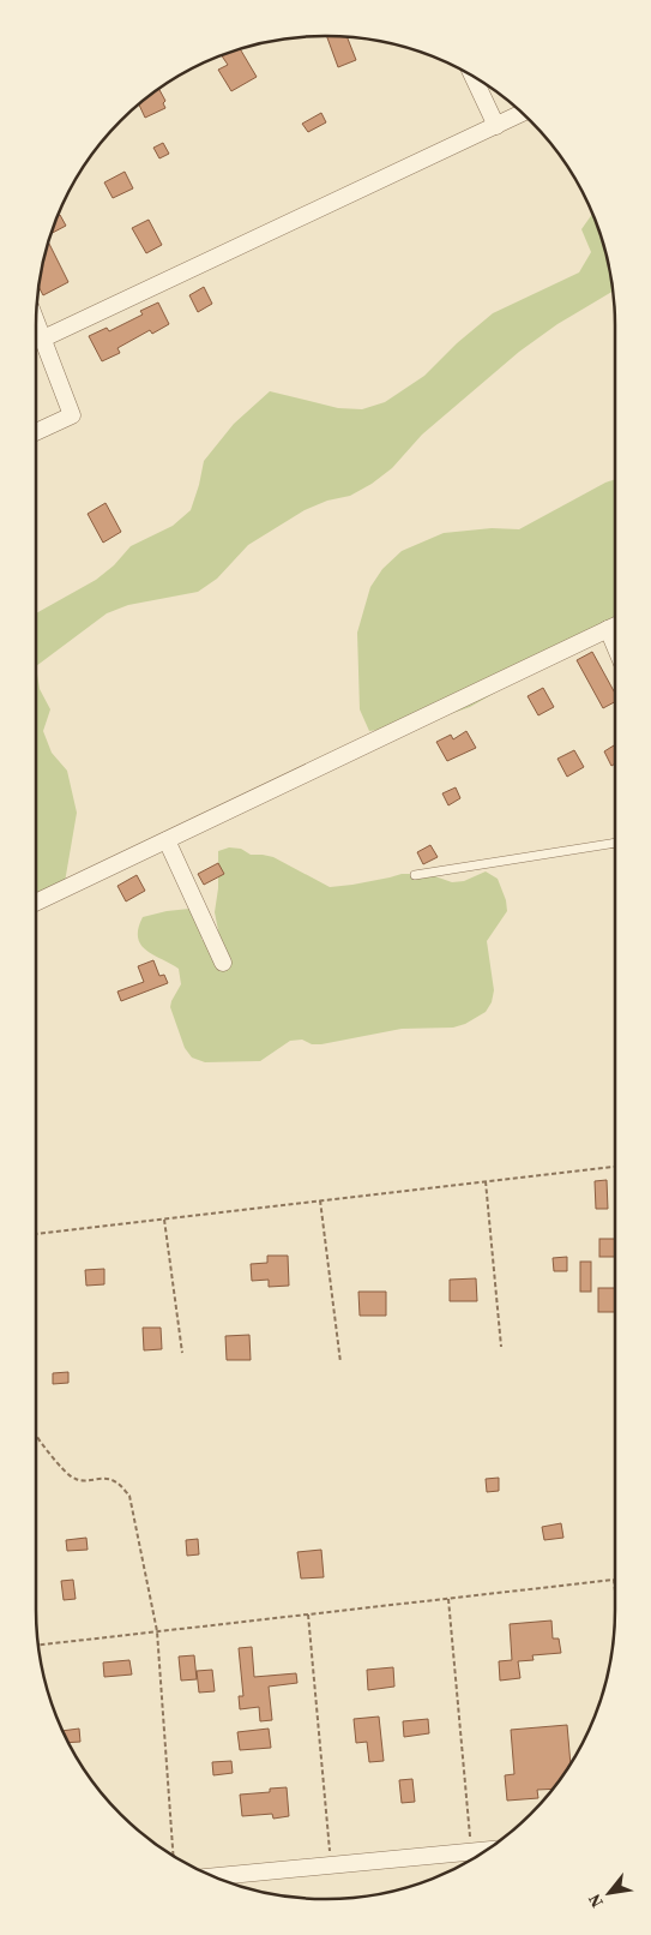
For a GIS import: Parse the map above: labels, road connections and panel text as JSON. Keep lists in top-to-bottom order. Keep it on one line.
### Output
{"north":"bottom left"}
